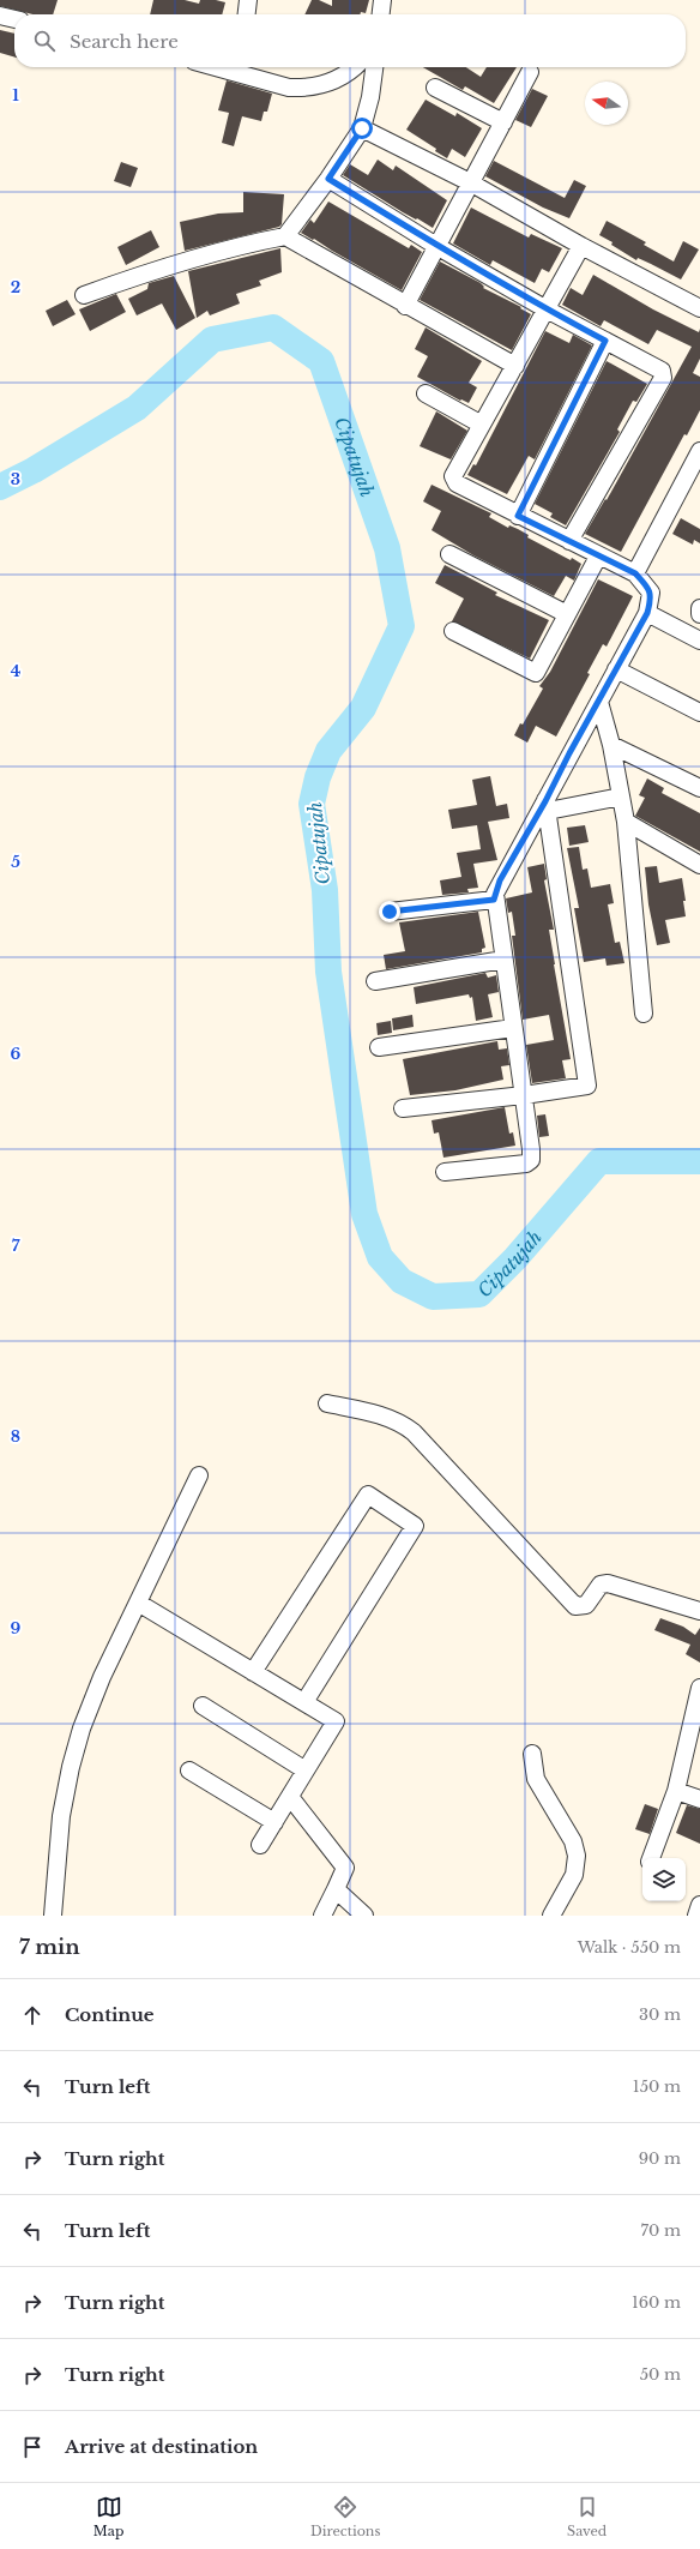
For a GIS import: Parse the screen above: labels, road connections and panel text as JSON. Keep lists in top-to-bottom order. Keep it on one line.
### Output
{"water":["Cipatujah"],"north":"left","page":{"search":"Search here","heading":["7 min","Walk · 550 m"],"list":[["Continue","30 m"],["Turn left","150 m"],["Turn right","90 m"],["Turn left","70 m"],["Turn right","160 m"],["Turn right","50 m"],"Arrive at destination"],"nav":["Map","Directions","Saved"]},"grid":{"rows":["1","2","3","4","5","6","7","8","9"]}}
